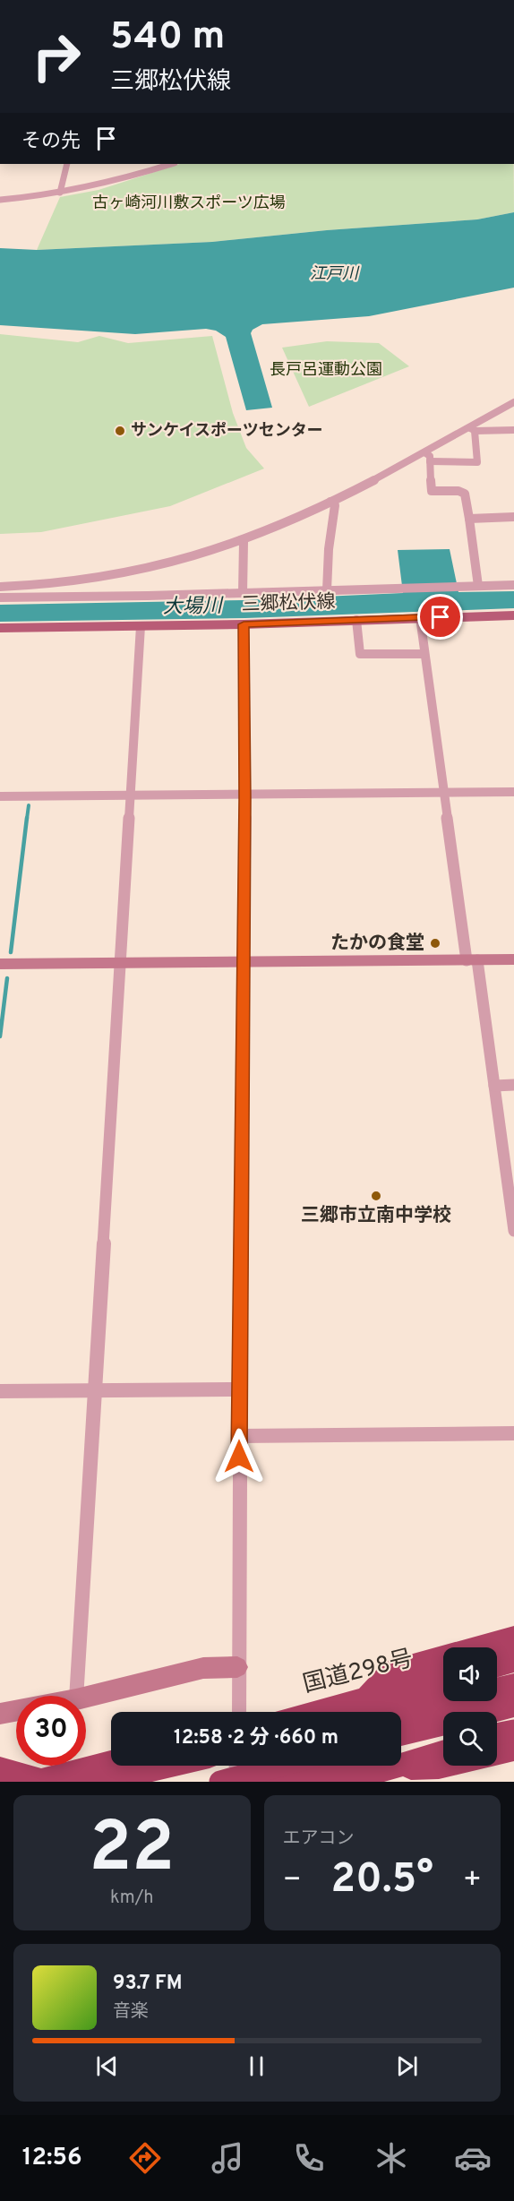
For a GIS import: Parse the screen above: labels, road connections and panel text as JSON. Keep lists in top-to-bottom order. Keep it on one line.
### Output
{"streets":{"highway":["国道298号"],"main road":["三郷松伏線"]},"water":["江戸川","大場川"],"parks":["古ヶ崎河川敷スポーツ広場","長戸呂運動公園"],"places":["サンケイスポーツセンター","たかの食堂","三郷市立南中学校"],"page":{"turn":["540 m","三郷松伏線"],"then":"その先","limit":"30","trip":"12:58 · 2 分 · 660 m","tile":[["22","km/h"],"エアコン"],"heat":["−","20.5°","+"],"song":["93.7 FM","音楽"],"tabs":"12:56"}}
